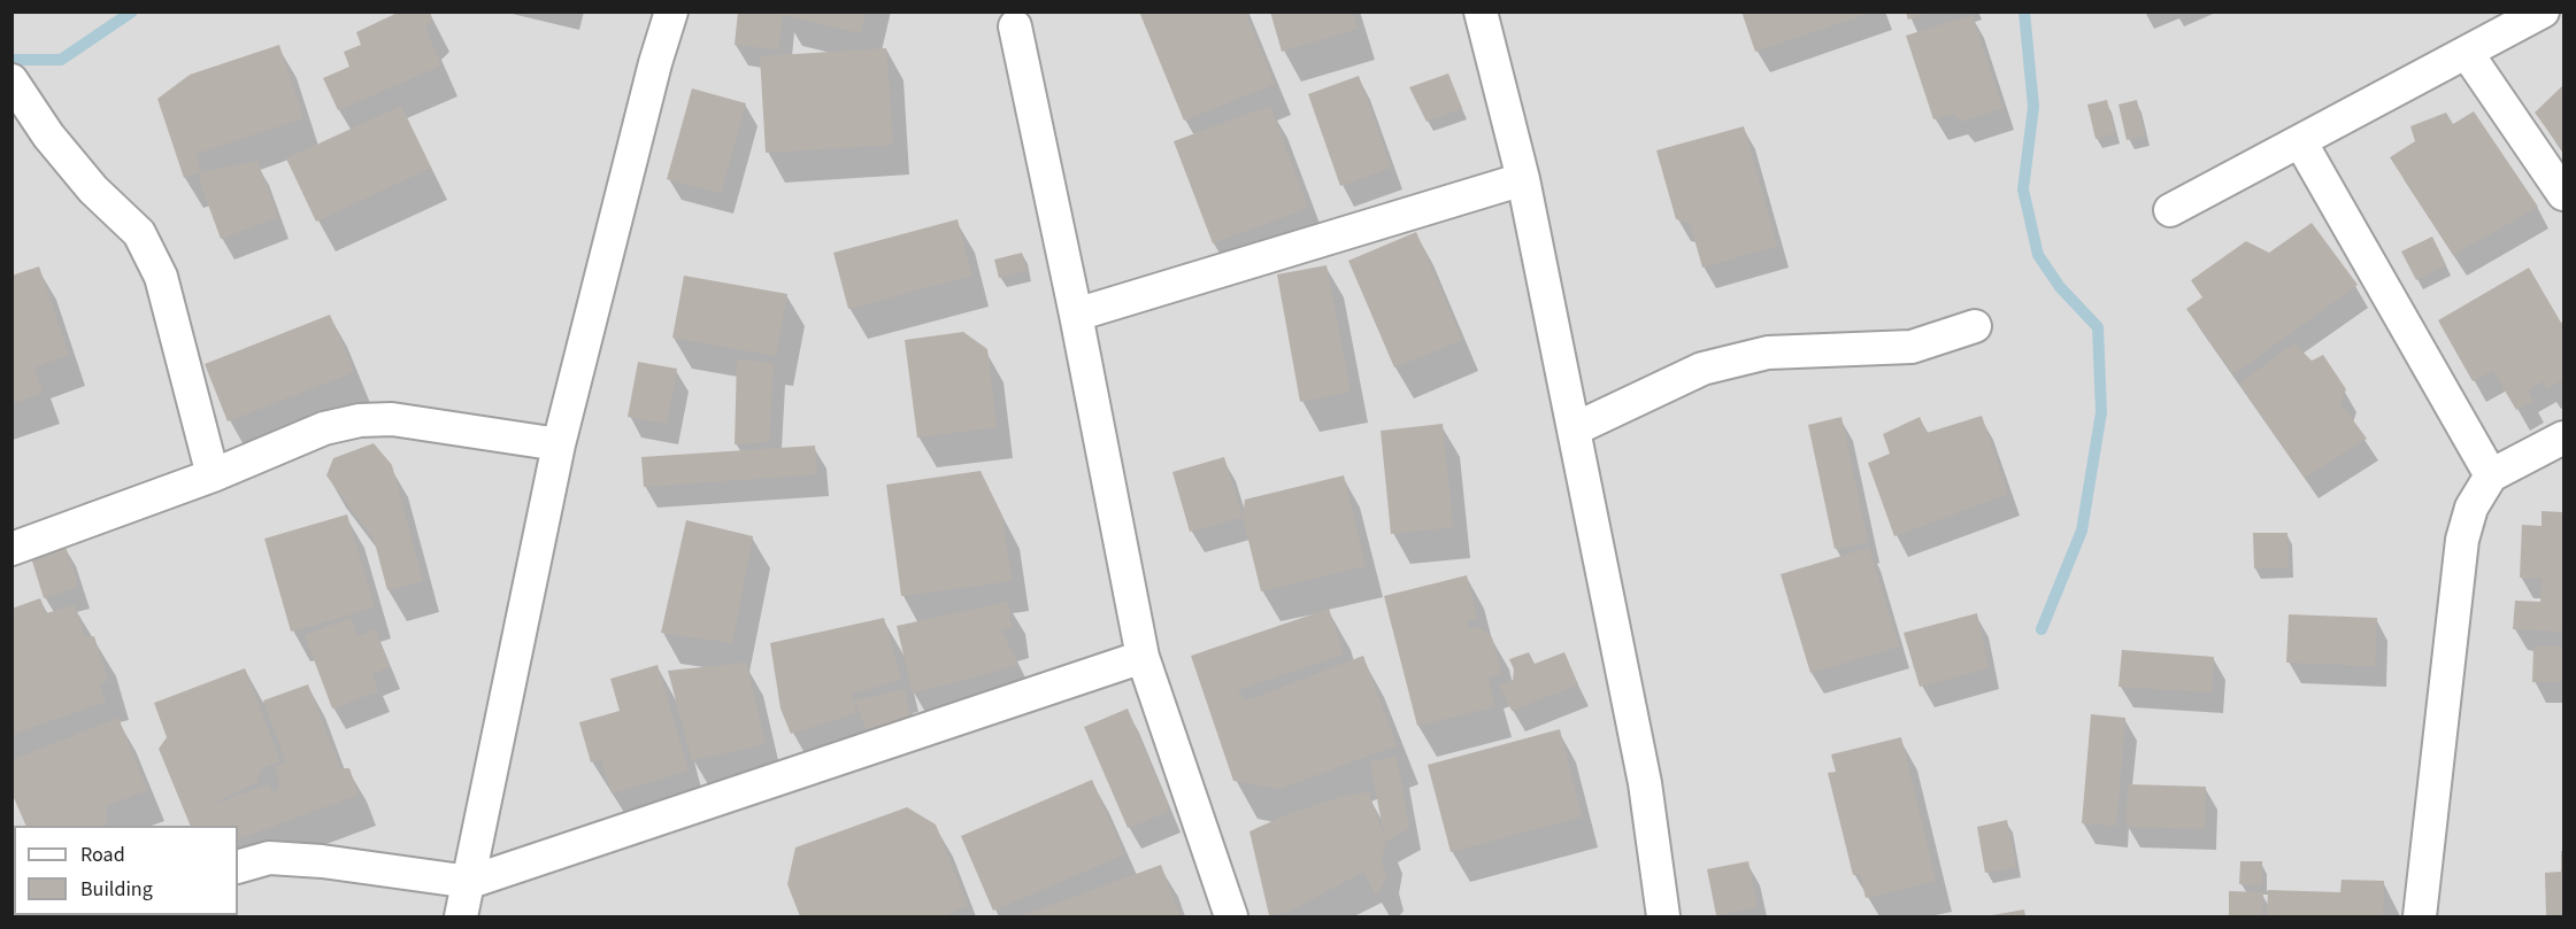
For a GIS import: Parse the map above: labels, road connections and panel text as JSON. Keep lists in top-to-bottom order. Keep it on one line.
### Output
{"legend":["Road","Building"]}
